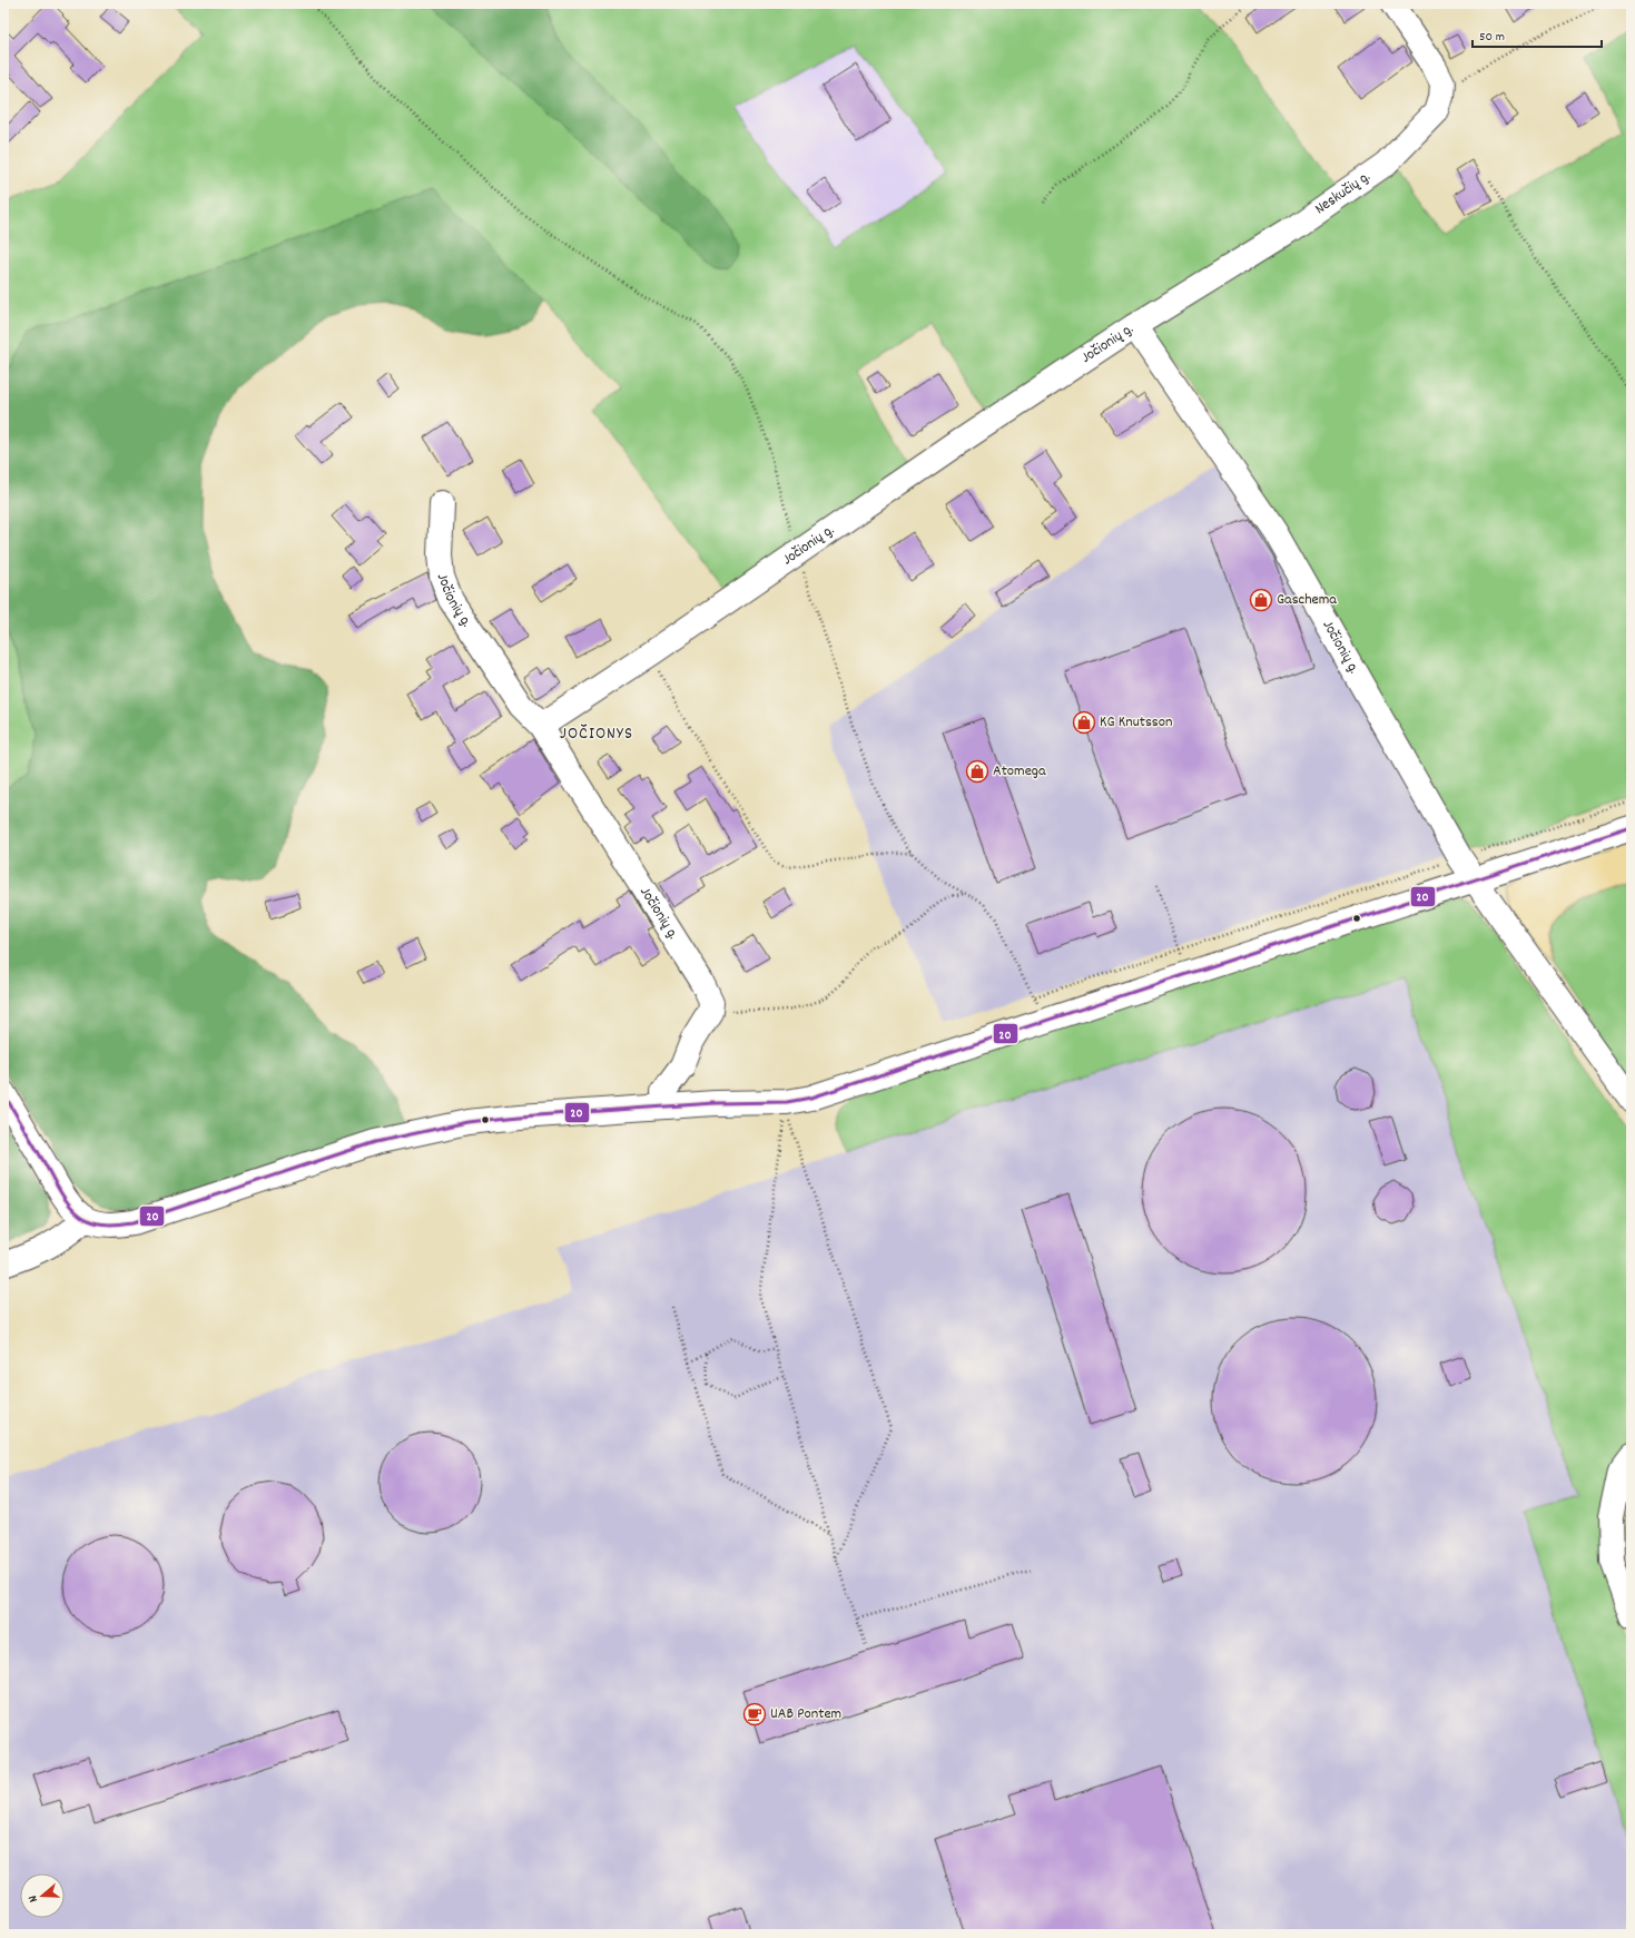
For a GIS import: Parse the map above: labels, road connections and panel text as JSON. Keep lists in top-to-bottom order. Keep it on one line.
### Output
{"streets":{"street":["Neskučių g.","Jočionių g."]},"crossings":[["Neskučių g.","Jočionių g."]],"districts":["JOČIONYS"],"places":{"shop":["Gaschema","KG Knutsson","Atomega"],"cafe":["UAB Pontem"]},"lines":["transit line 20"],"scale_bar":"50 m","north":"left"}
